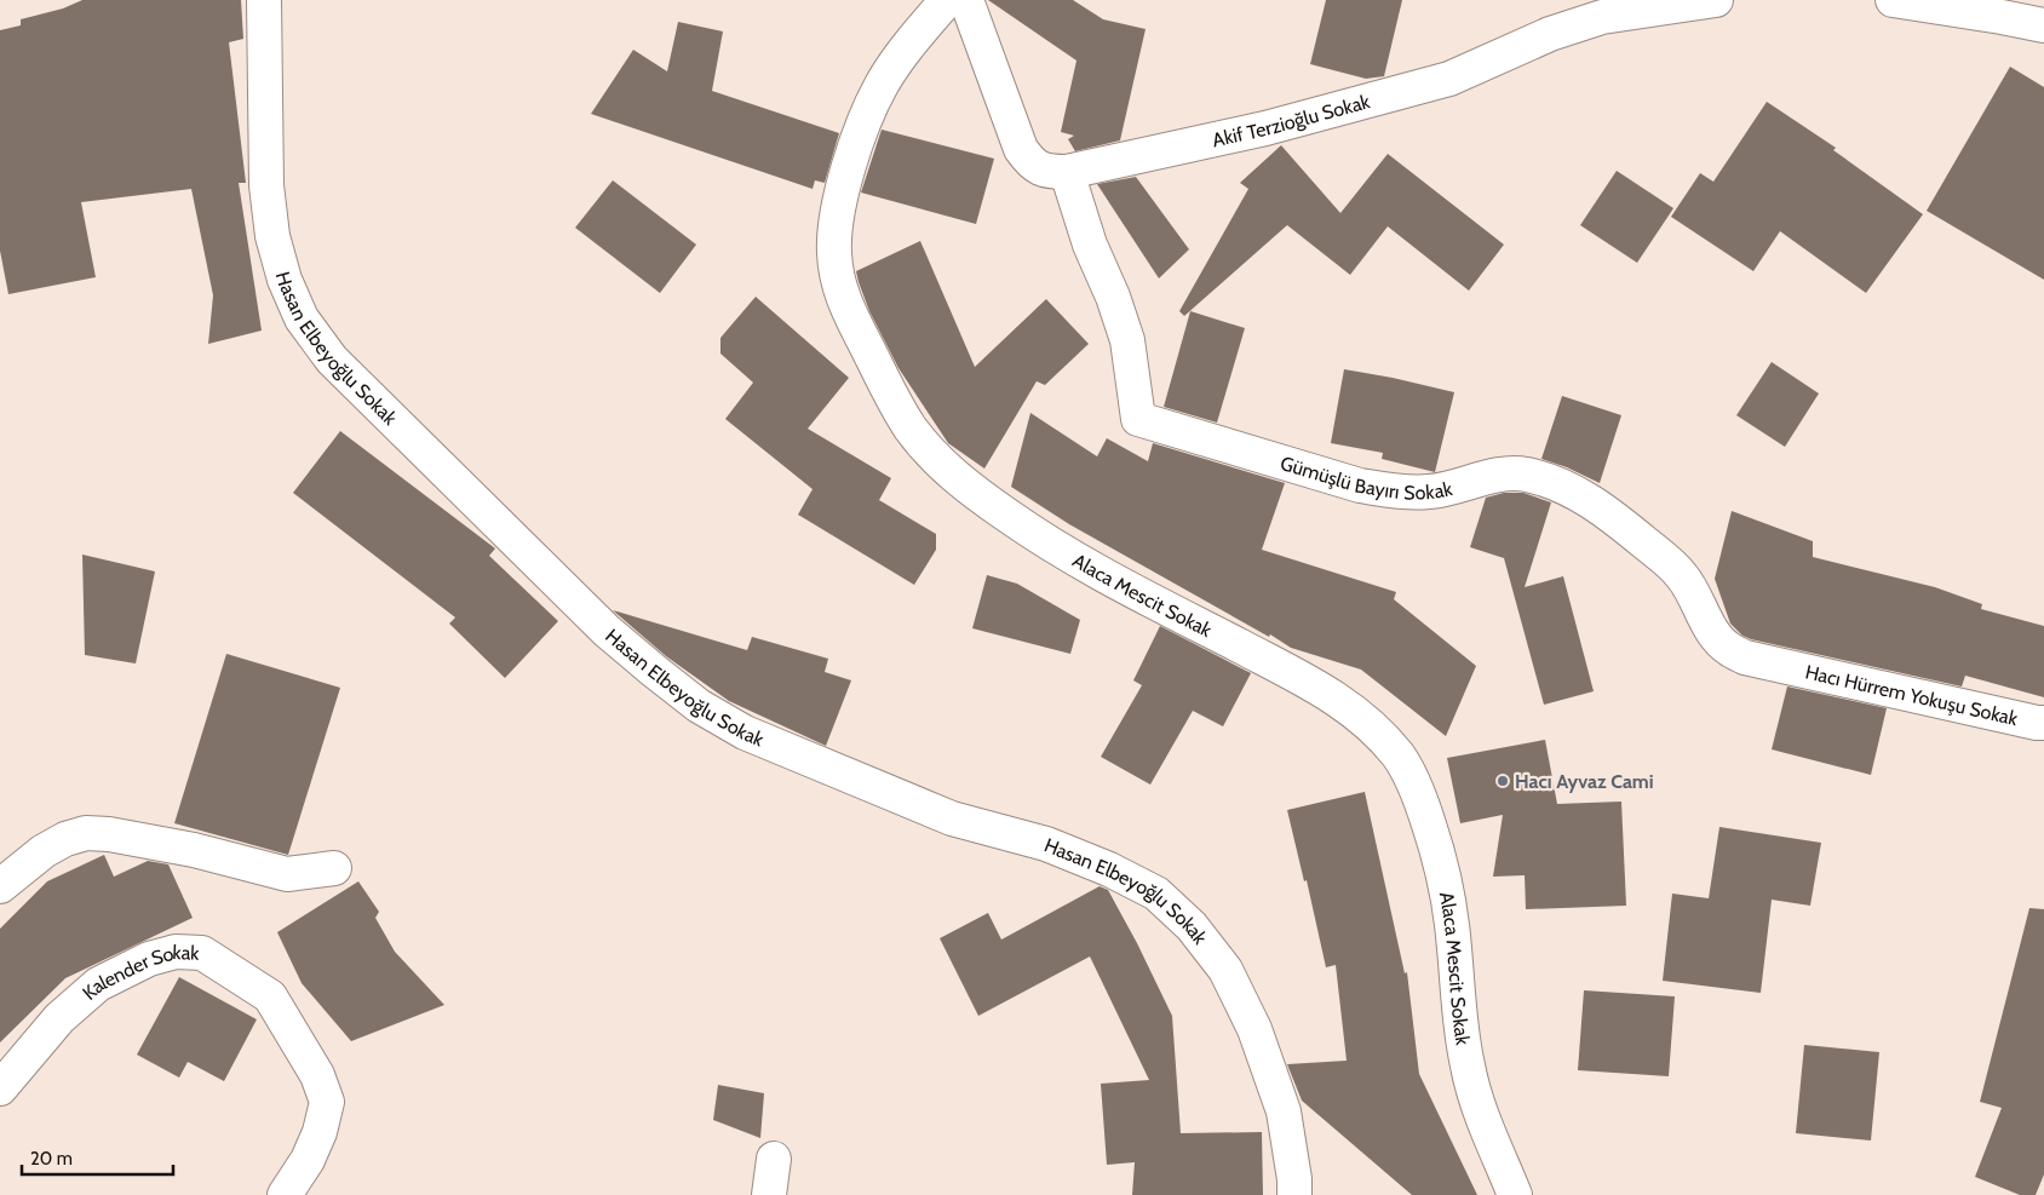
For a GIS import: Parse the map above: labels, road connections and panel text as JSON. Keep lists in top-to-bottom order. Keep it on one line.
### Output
{"streets":{"street":["Akif Terzioğlu Sokak","Hasan Elbeyoğlu Sokak","Gümüşlü Bayırı Sokak","Alaca Mescit Sokak","Hacı Hürrem Yokuşu Sokak","Kalender Sokak"]},"crossings":[["Akif Terzioğlu Sokak","Gümüşlü Bayırı Sokak"],["Gümüşlü Bayırı Sokak","Hacı Hürrem Yokuşu Sokak"]],"places":["Hacı Ayvaz Cami"],"scale_bar":"20 m"}
